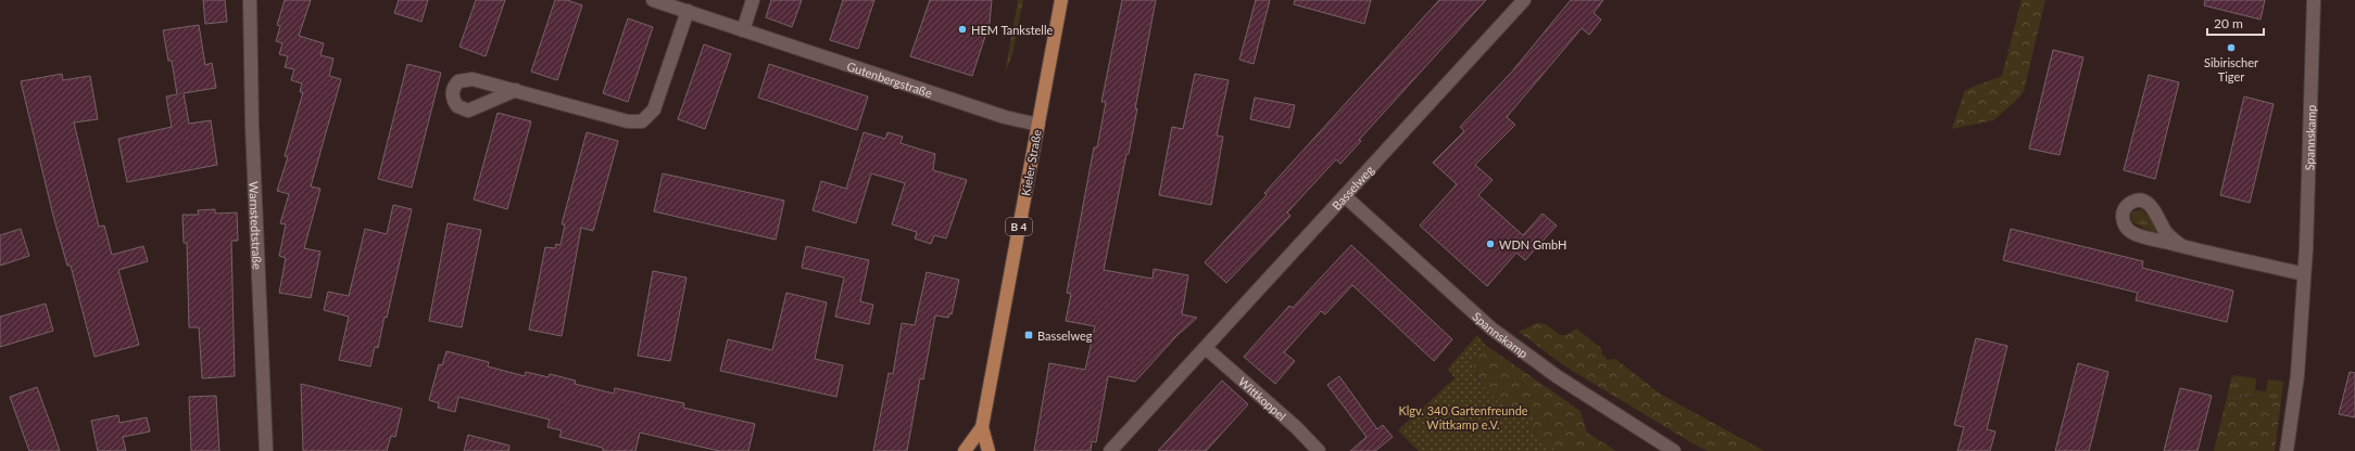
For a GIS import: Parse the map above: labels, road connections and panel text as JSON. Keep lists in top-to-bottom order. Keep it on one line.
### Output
{"streets":{"main road":["Kieler Straße","B 4"],"street":["Gutenbergstraße","Spannskamp","Basselweg","Warnstedtstraße","Wittkoppel"]},"crossings":[["Gutenbergstraße","Kieler Straße"],["Spannskamp","Basselweg"],["Basselweg","Wittkoppel"]],"parks":["Klgv. 340 Gartenfreunde Wittkamp e.V."],"places":{"other":["HEM Tankstelle","Sibirischer Tiger","WDN GmbH"],"transit":["Basselweg"]},"scale_bar":"20 m"}
